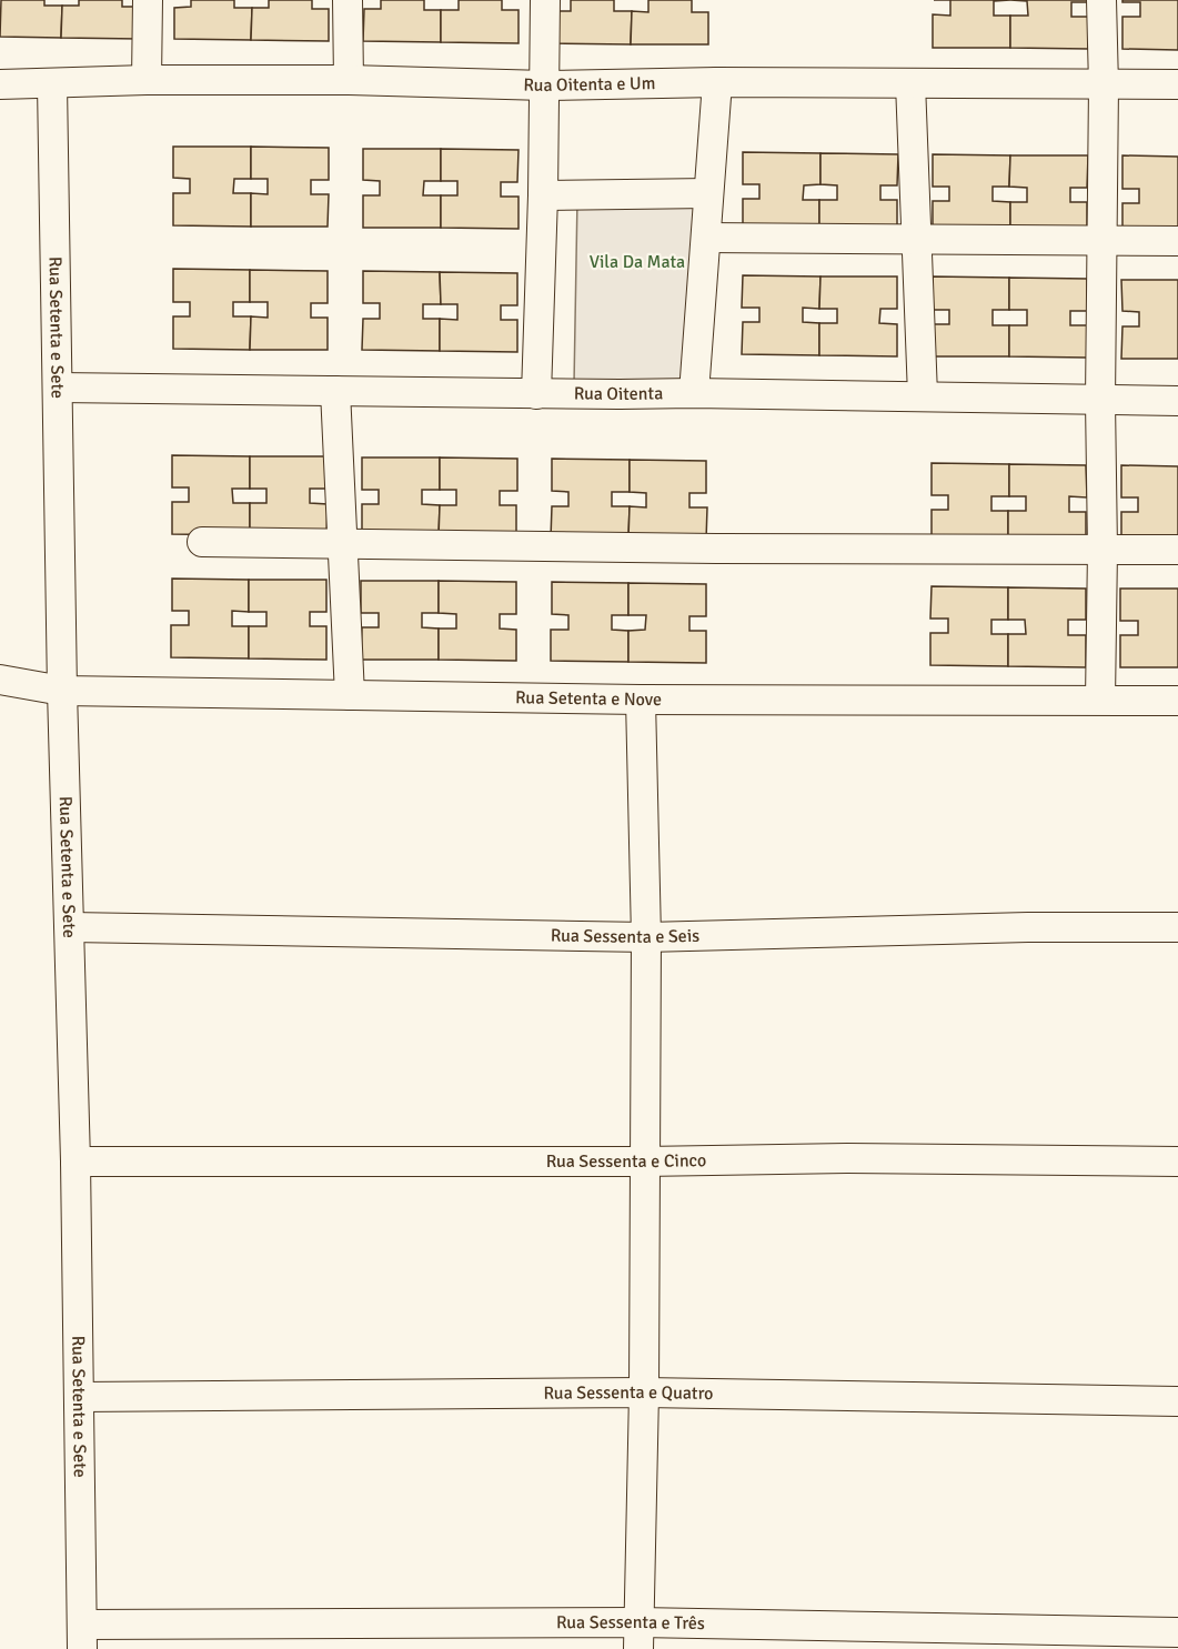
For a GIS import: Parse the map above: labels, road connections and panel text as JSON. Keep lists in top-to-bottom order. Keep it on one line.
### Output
{"streets":{"street":["Rua Oitenta e Um","Rua Setenta e Sete","Rua Oitenta","Rua Setenta e Nove","Rua Sessenta e Seis","Rua Sessenta e Cinco","Rua Sessenta e Quatro","Rua Sessenta e Três"]},"crossings":[["Rua Oitenta e Um","Rua Setenta e Sete"],["Rua Setenta e Sete","Rua Oitenta"],["Rua Setenta e Sete","Rua Setenta e Nove"],["Rua Setenta e Sete","Rua Sessenta e Seis"],["Rua Setenta e Sete","Rua Sessenta e Cinco"],["Rua Setenta e Sete","Rua Sessenta e Quatro"],["Rua Setenta e Sete","Rua Sessenta e Três"]],"parks":["Vila Da Mata"]}
